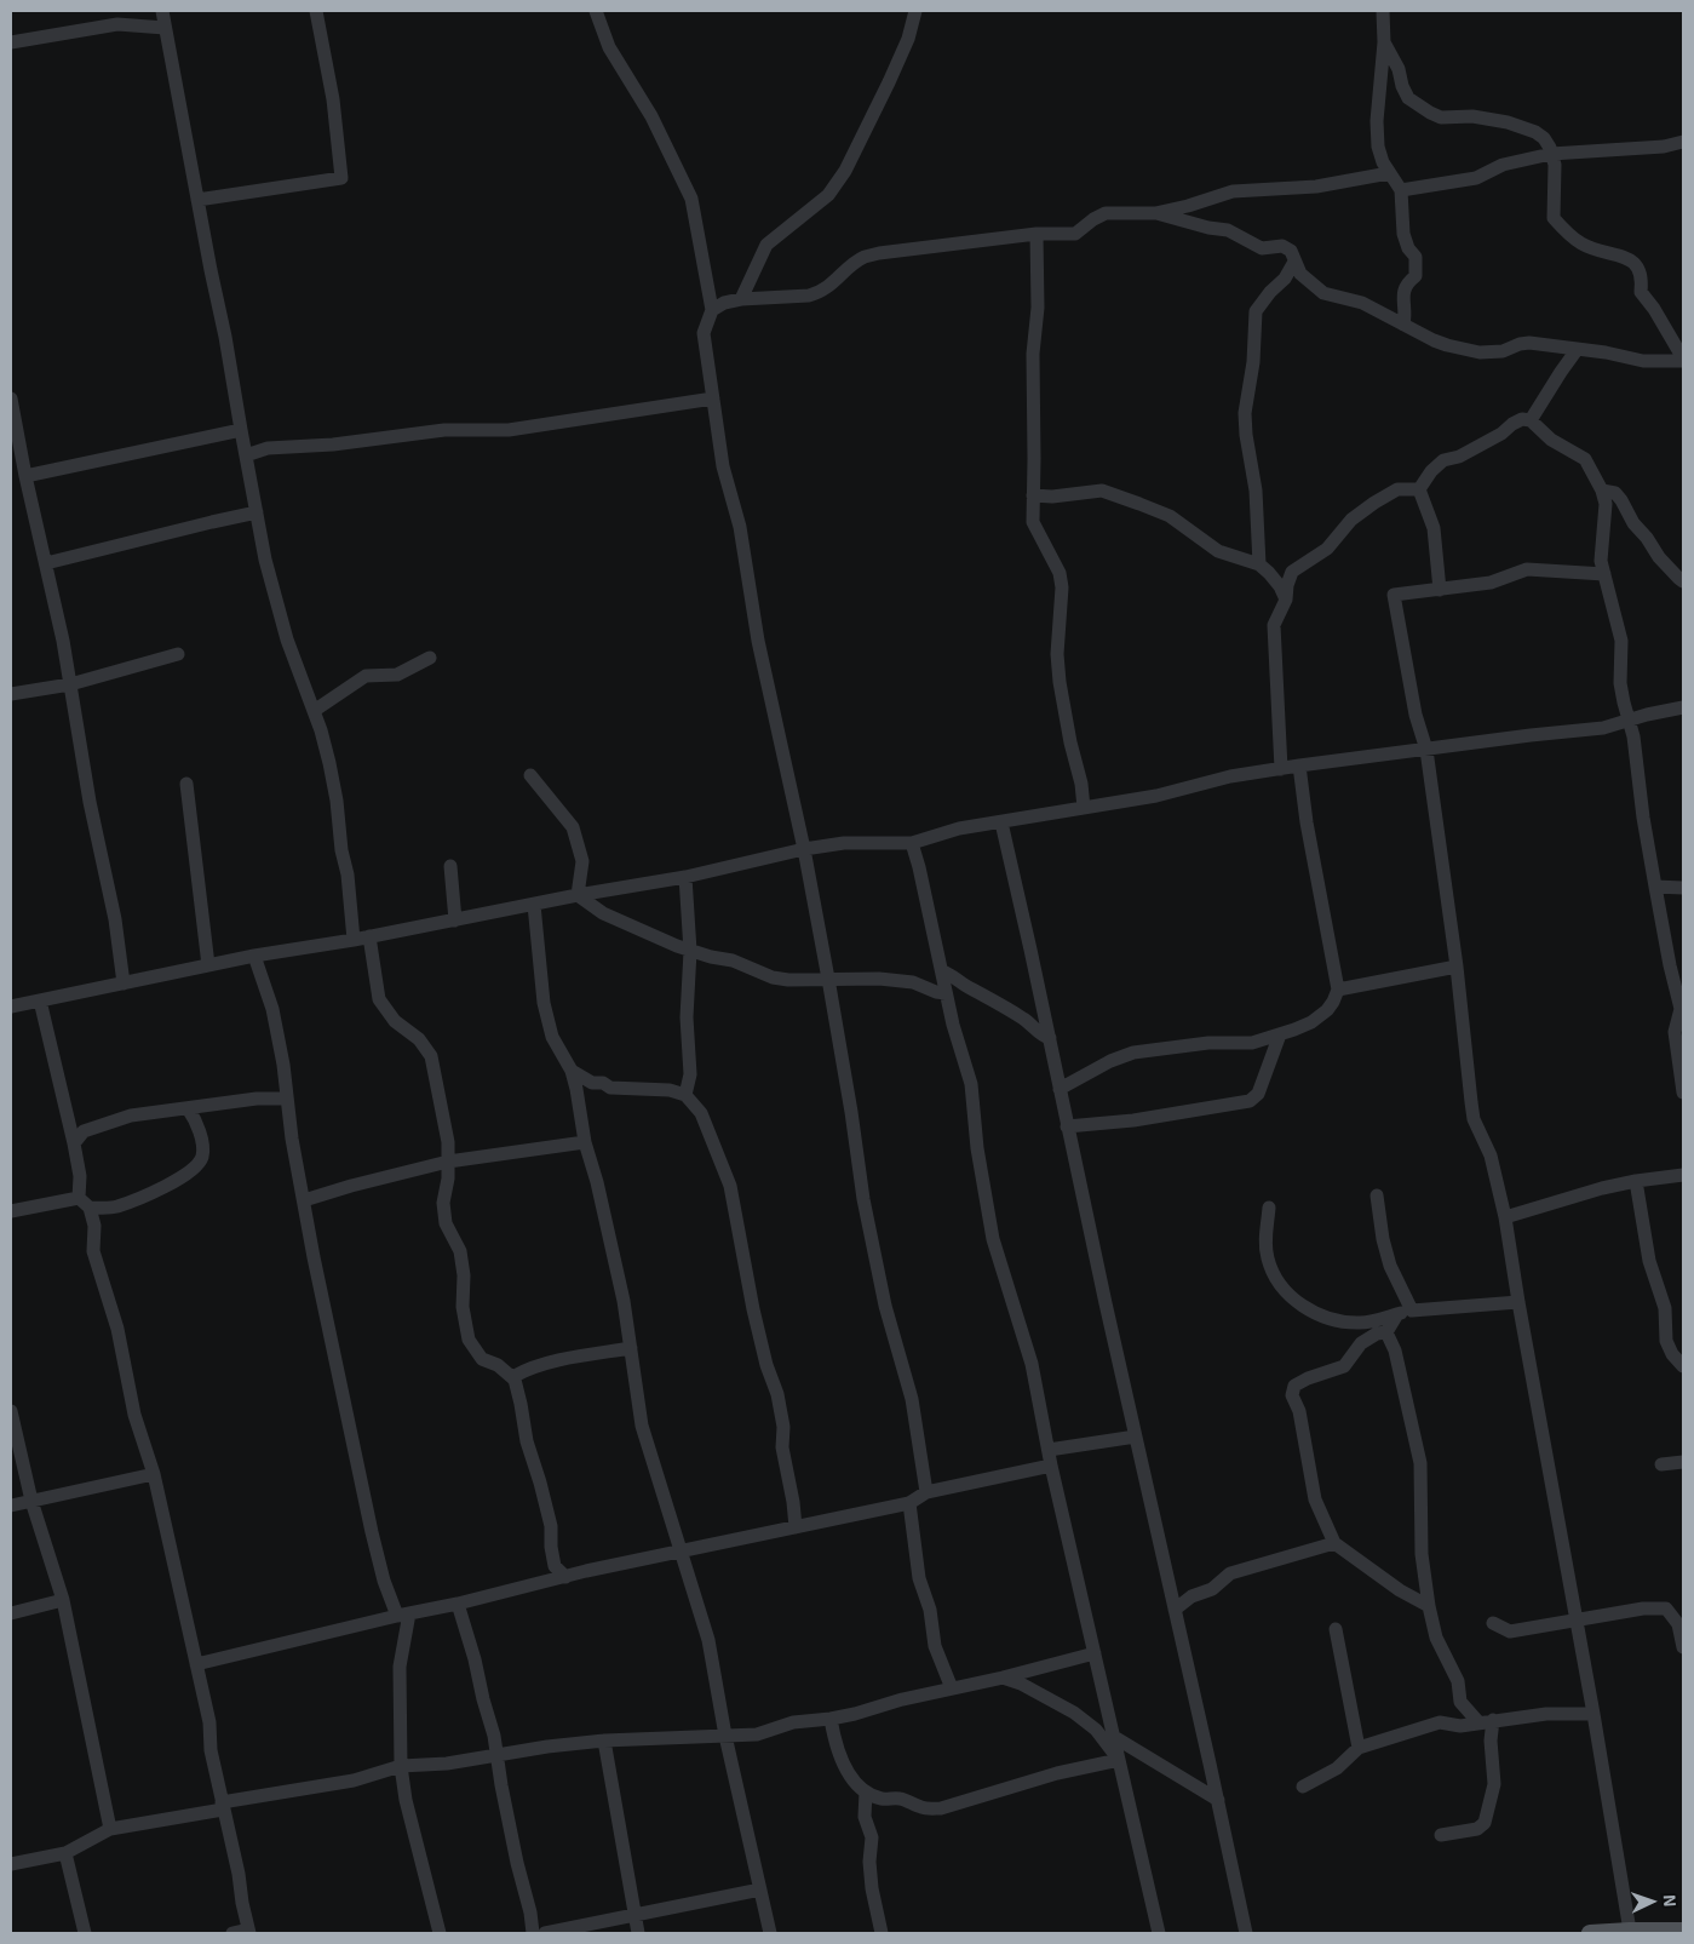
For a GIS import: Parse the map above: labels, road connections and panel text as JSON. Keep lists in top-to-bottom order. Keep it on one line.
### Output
{"north":"right"}
